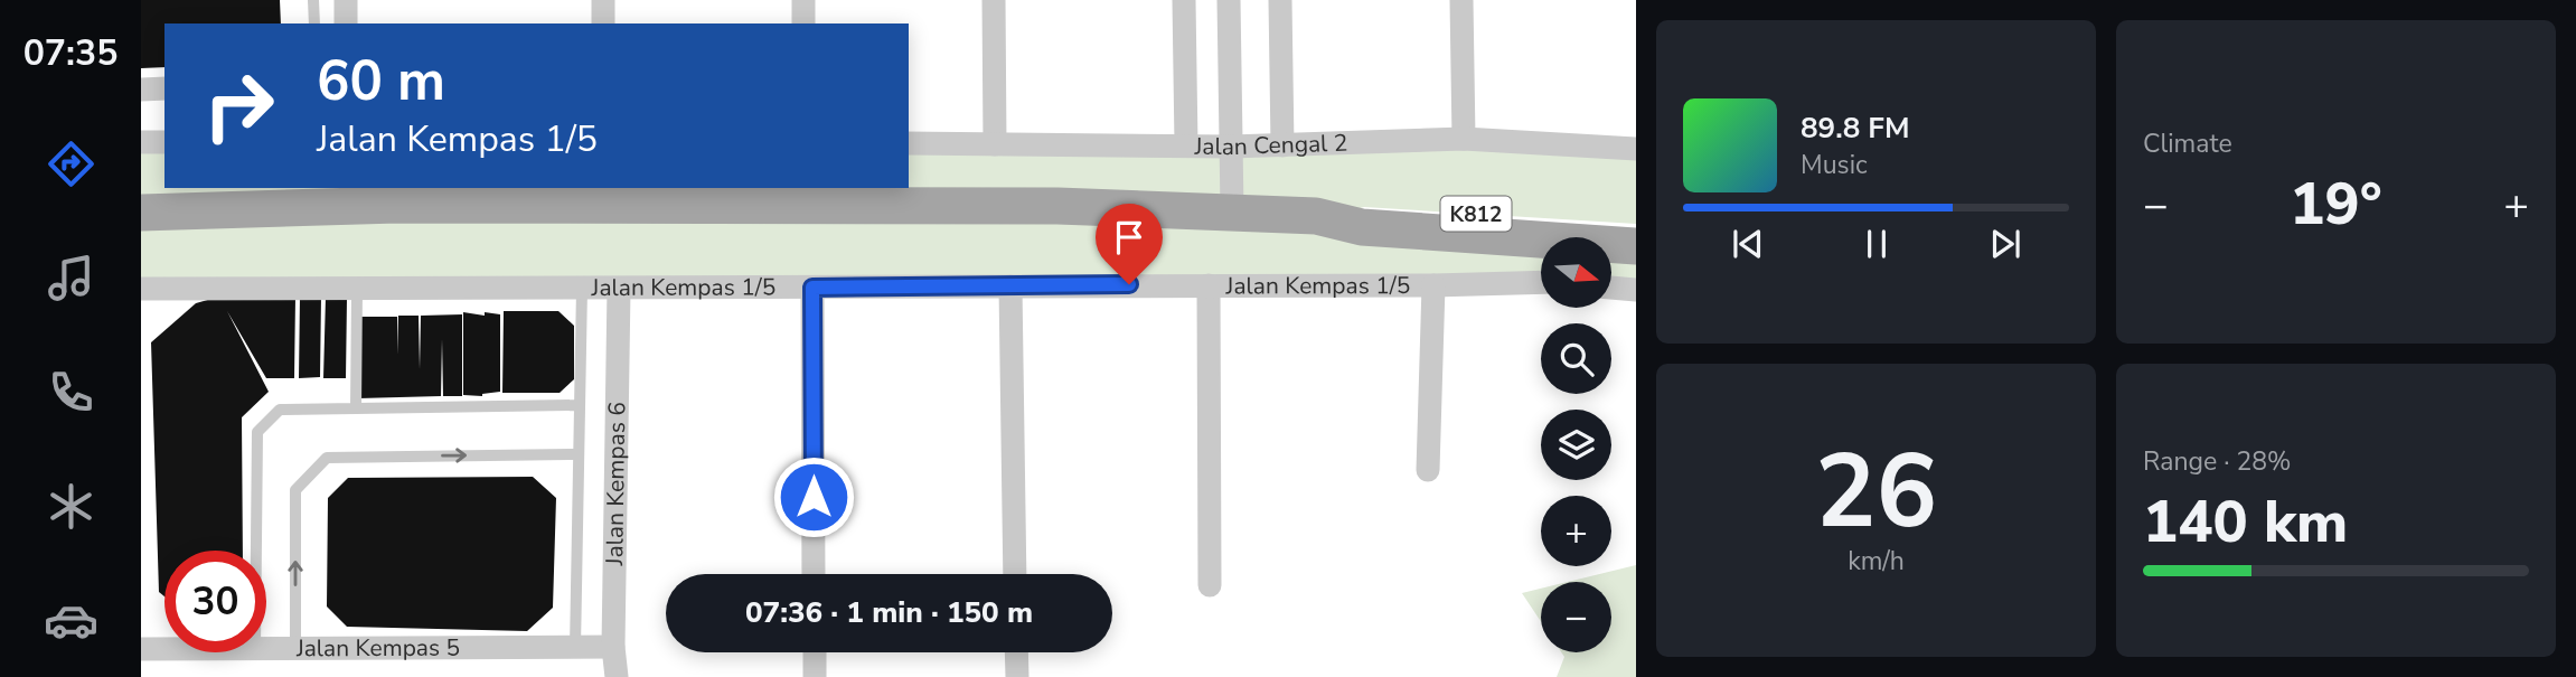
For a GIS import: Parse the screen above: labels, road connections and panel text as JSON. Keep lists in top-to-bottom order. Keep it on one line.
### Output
{"streets":{"main road":["K812"],"street":["Jalan Cengal 2","Jalan Kempas 1/5","Jalan Kempas 6","Jalan Kempas 5"]},"crossings":[["Jalan Kempas 1/5","Jalan Kempas 6"],["Jalan Kempas 6","Jalan Kempas 5"]],"north":"right","page":{"tabs":"07:35","tile":["Climate",["26","km/h"],["Range · 28%","140 km"]],"turn":["60 m","Jalan Kempas 1/5"],"song":["89.8 FM","Music"],"heat":["−","19°","+"],"map_buttons":["+","−"],"limit":"30","trip":"07:36 · 1 min · 150 m"}}
